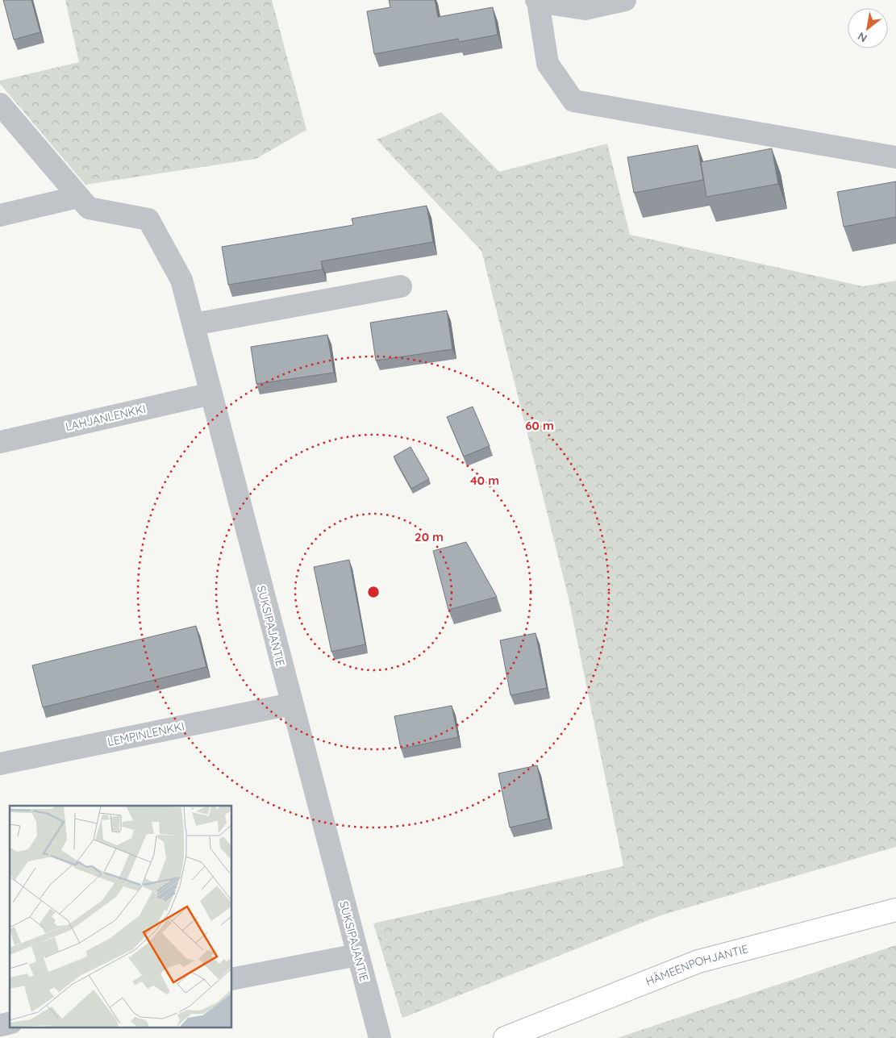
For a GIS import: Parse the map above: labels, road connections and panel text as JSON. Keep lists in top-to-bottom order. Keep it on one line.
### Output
{"streets":{"main road":["HÄMEENPOHJANTIE"],"street":["LAHJANLENKKI","SUKSIPAJANTIE","LEMPINLENKKI"]},"crossings":[["LAHJANLENKKI","SUKSIPAJANTIE"],["SUKSIPAJANTIE","LEMPINLENKKI"]],"north":"bottom left","rings":["60 m","40 m","20 m"]}
